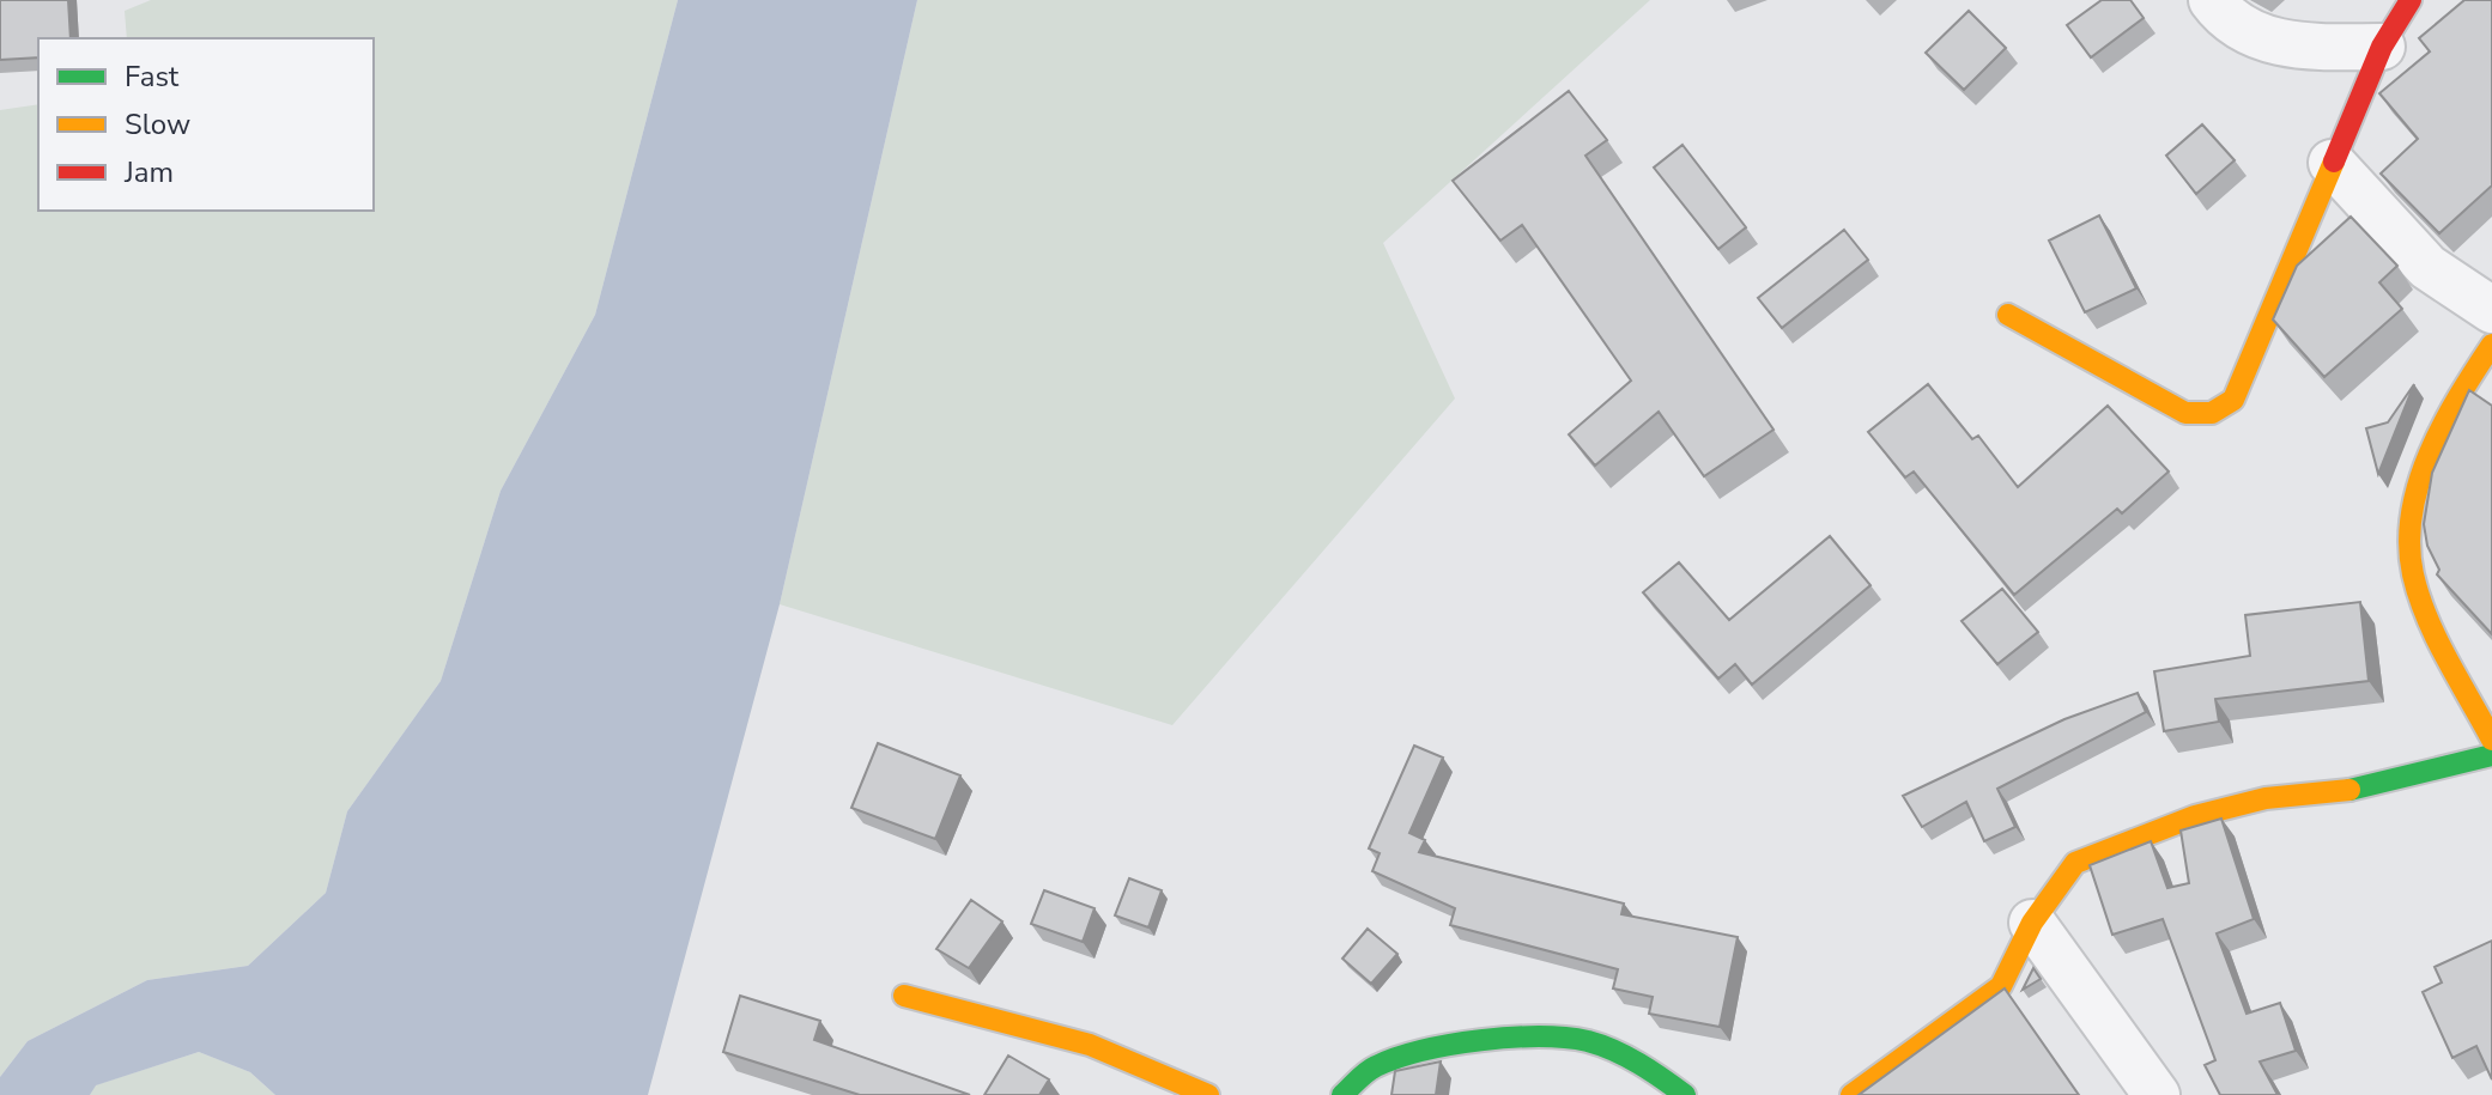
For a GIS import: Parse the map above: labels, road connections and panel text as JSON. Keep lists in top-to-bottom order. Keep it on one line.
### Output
{"legend":["Fast","Slow","Jam"]}
